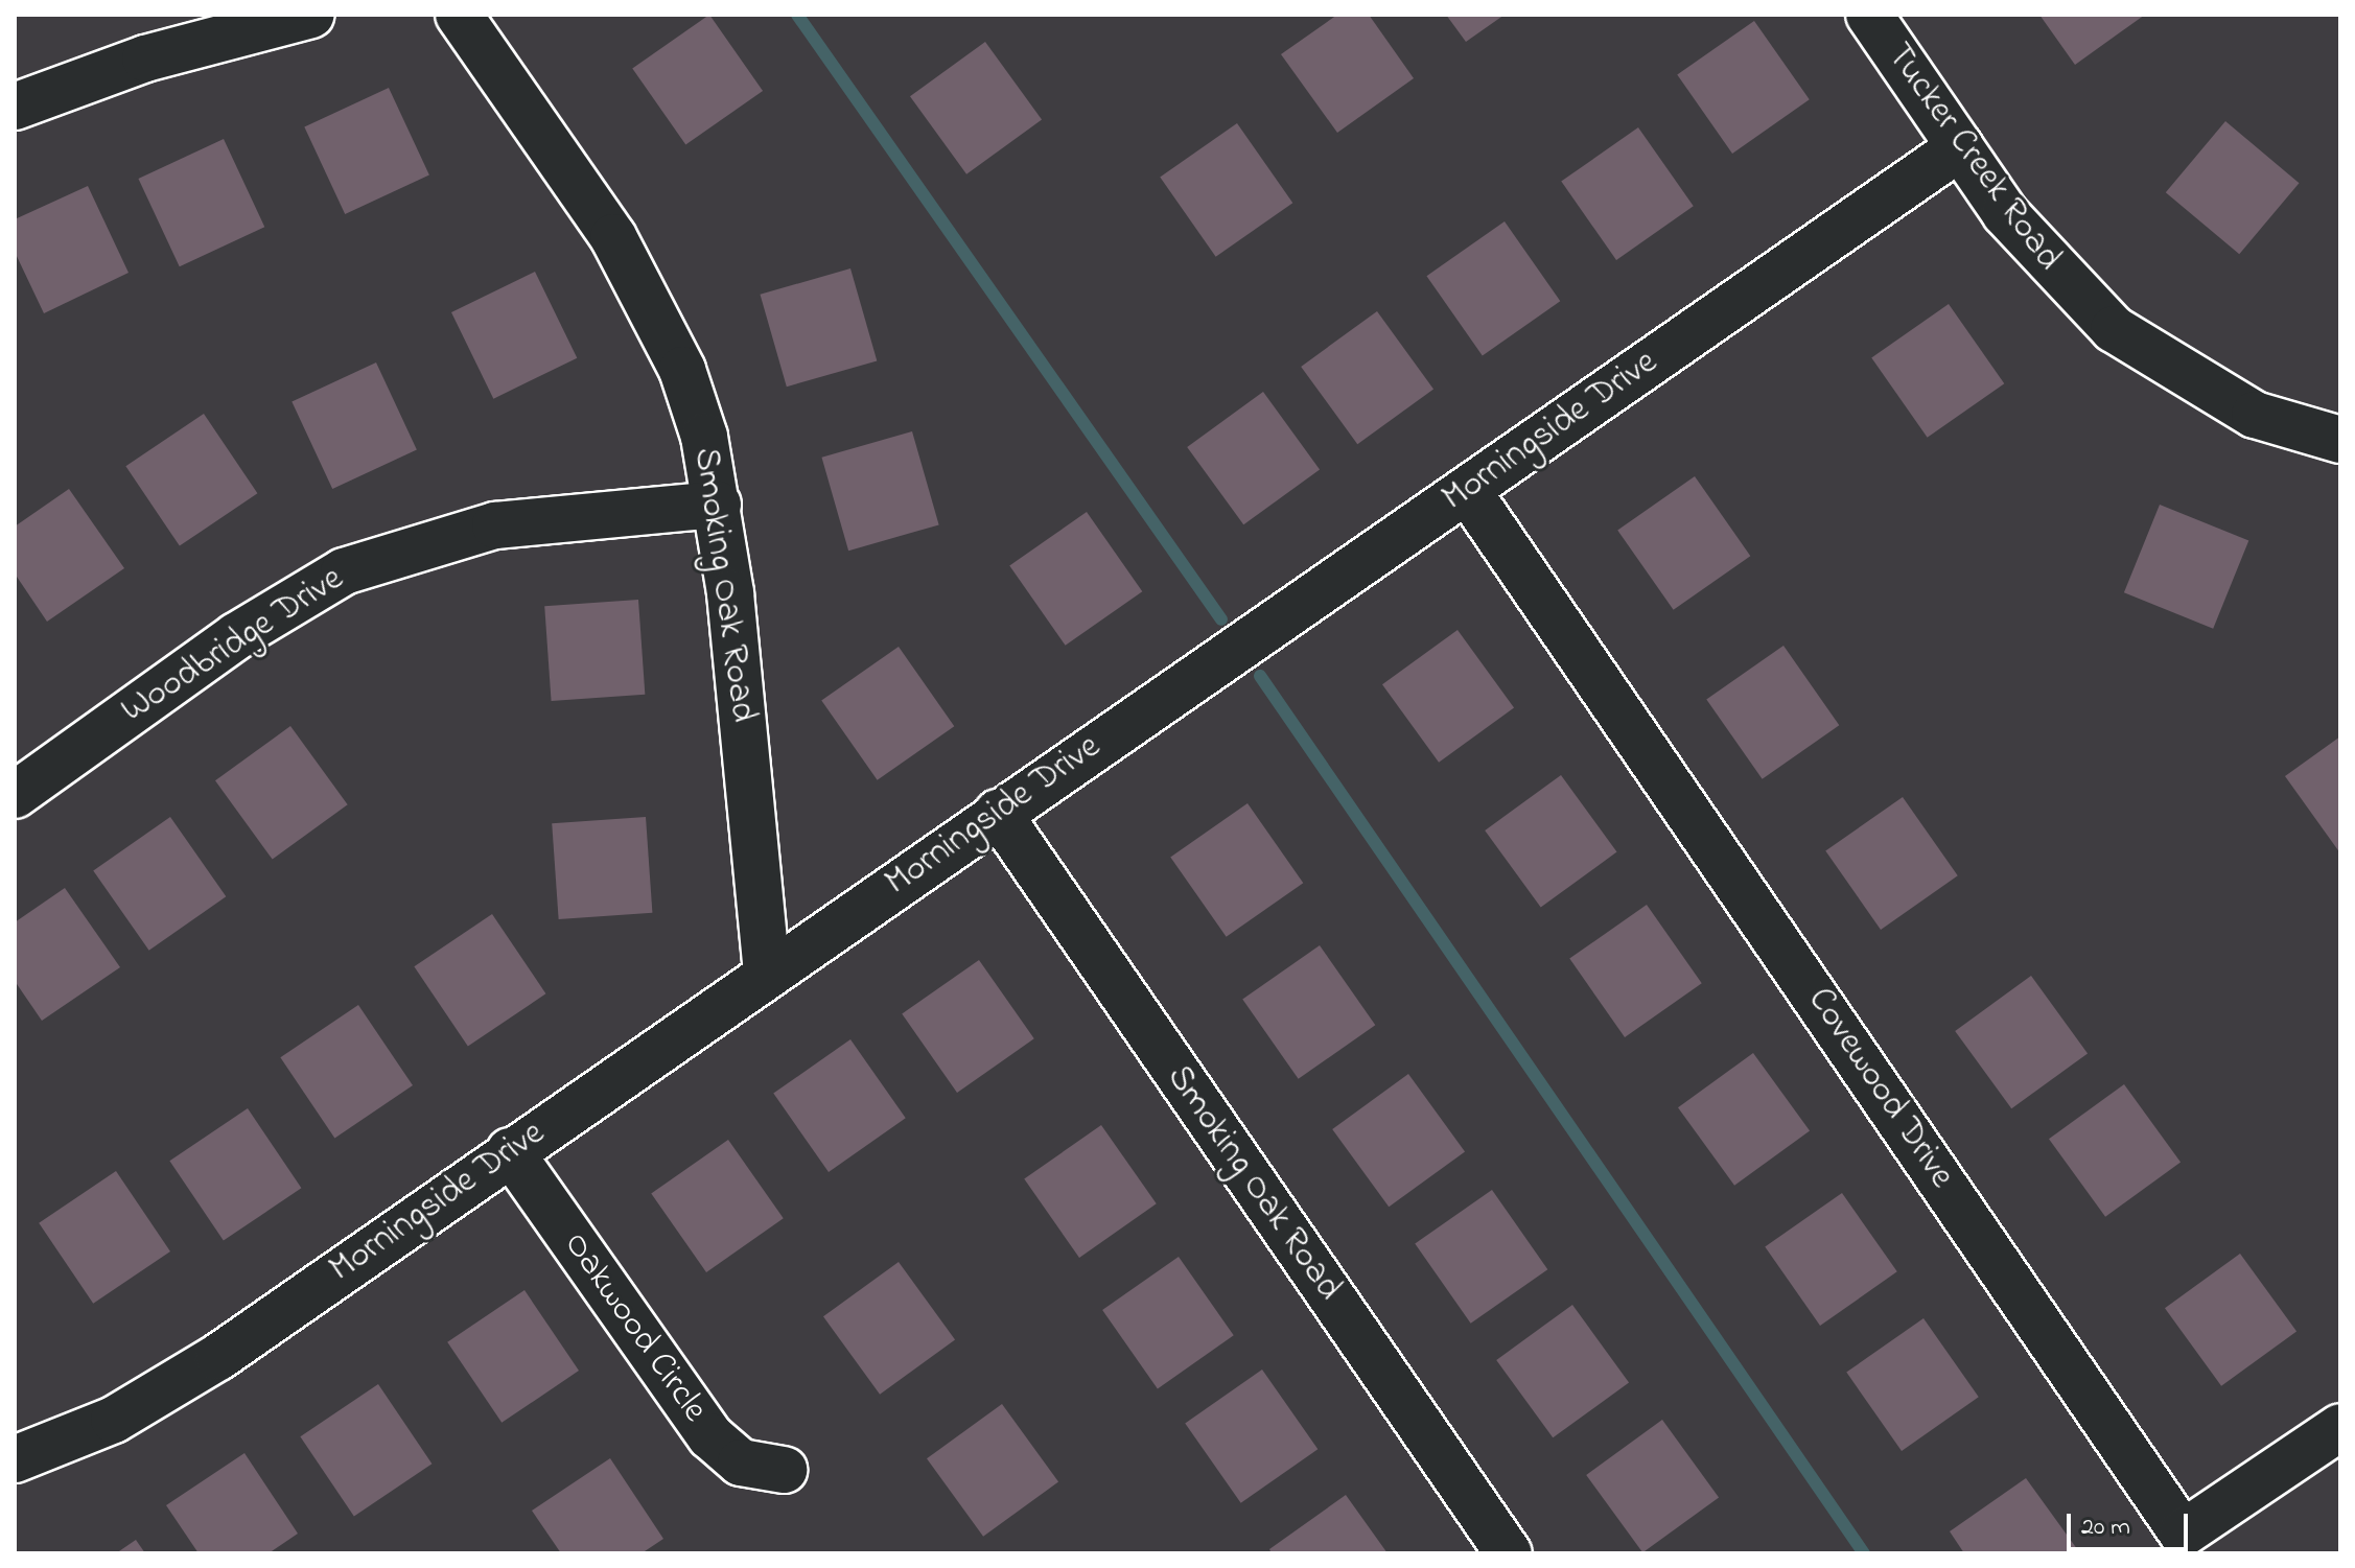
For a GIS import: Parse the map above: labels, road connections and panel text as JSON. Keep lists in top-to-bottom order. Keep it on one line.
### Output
{"streets":{"street":["Tucker Creek Road","Morningside Drive","Smoking Oak Road","Woodbridge Drive","Covewood Drive","Oakwood Circle"]},"crossings":[["Tucker Creek Road","Morningside Drive"],["Morningside Drive","Smoking Oak Road"],["Morningside Drive","Covewood Drive"],["Morningside Drive","Oakwood Circle"],["Smoking Oak Road","Woodbridge Drive"]],"scale_bar":"20 m"}
